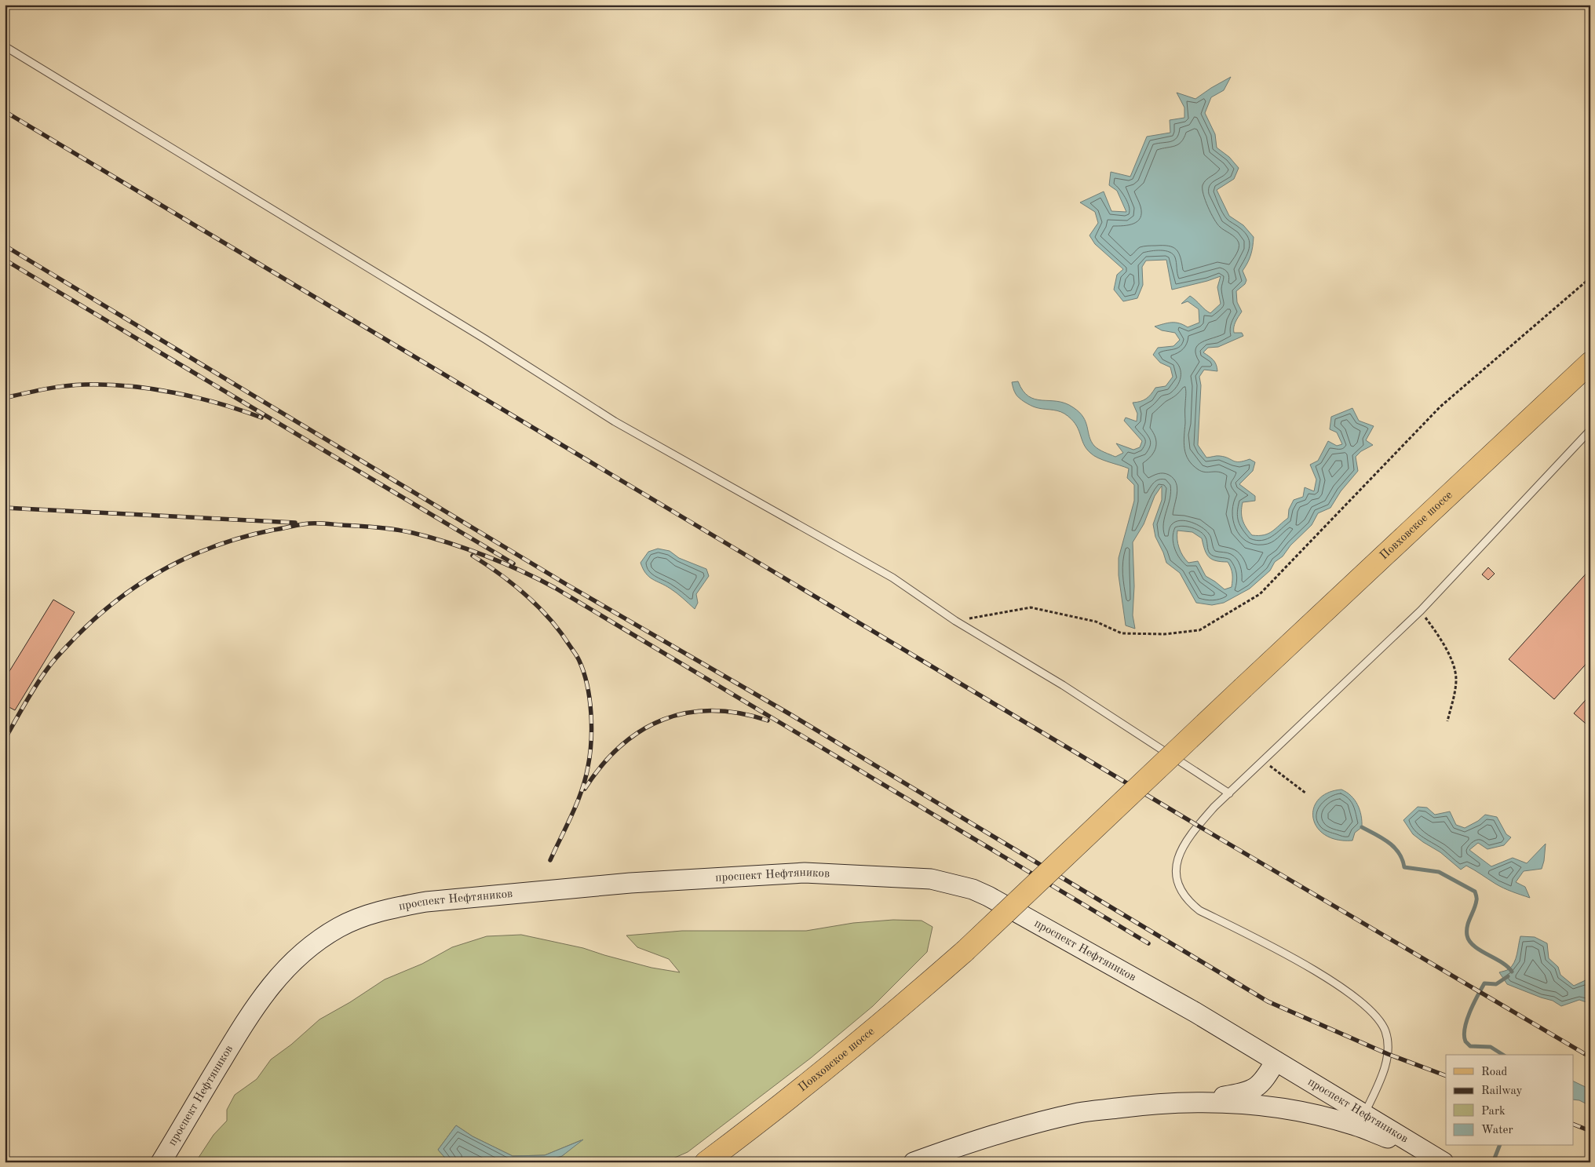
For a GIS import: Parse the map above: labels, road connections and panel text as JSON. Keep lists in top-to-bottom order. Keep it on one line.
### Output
{"streets":{"main road":["Повховское шоссе","проспект Нефтяников"]},"legend":["Road","Railway","Park","Water"]}
